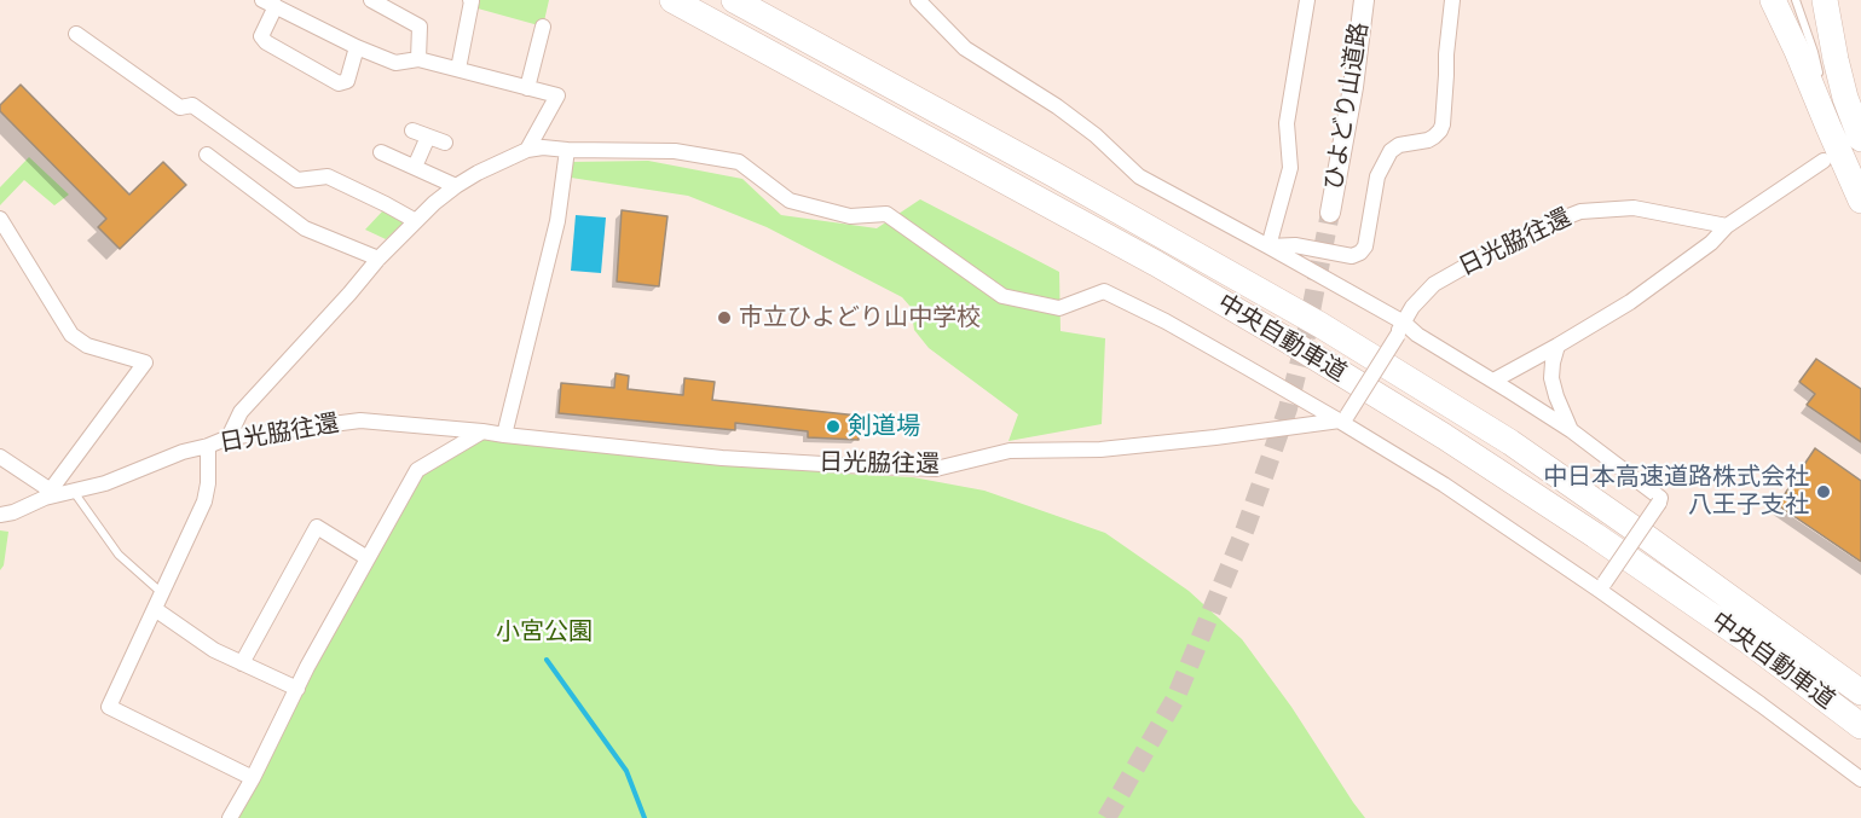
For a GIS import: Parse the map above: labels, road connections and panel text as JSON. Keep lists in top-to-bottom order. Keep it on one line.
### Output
{"streets":{"highway":["中央自動車道"],"street":["ひよどり山道路","日光脇往還"]},"parks":["小宮公園"],"places":["市立ひよどり山中学校","剣道場","中日本高速道路株式会社 八王子支社"]}
